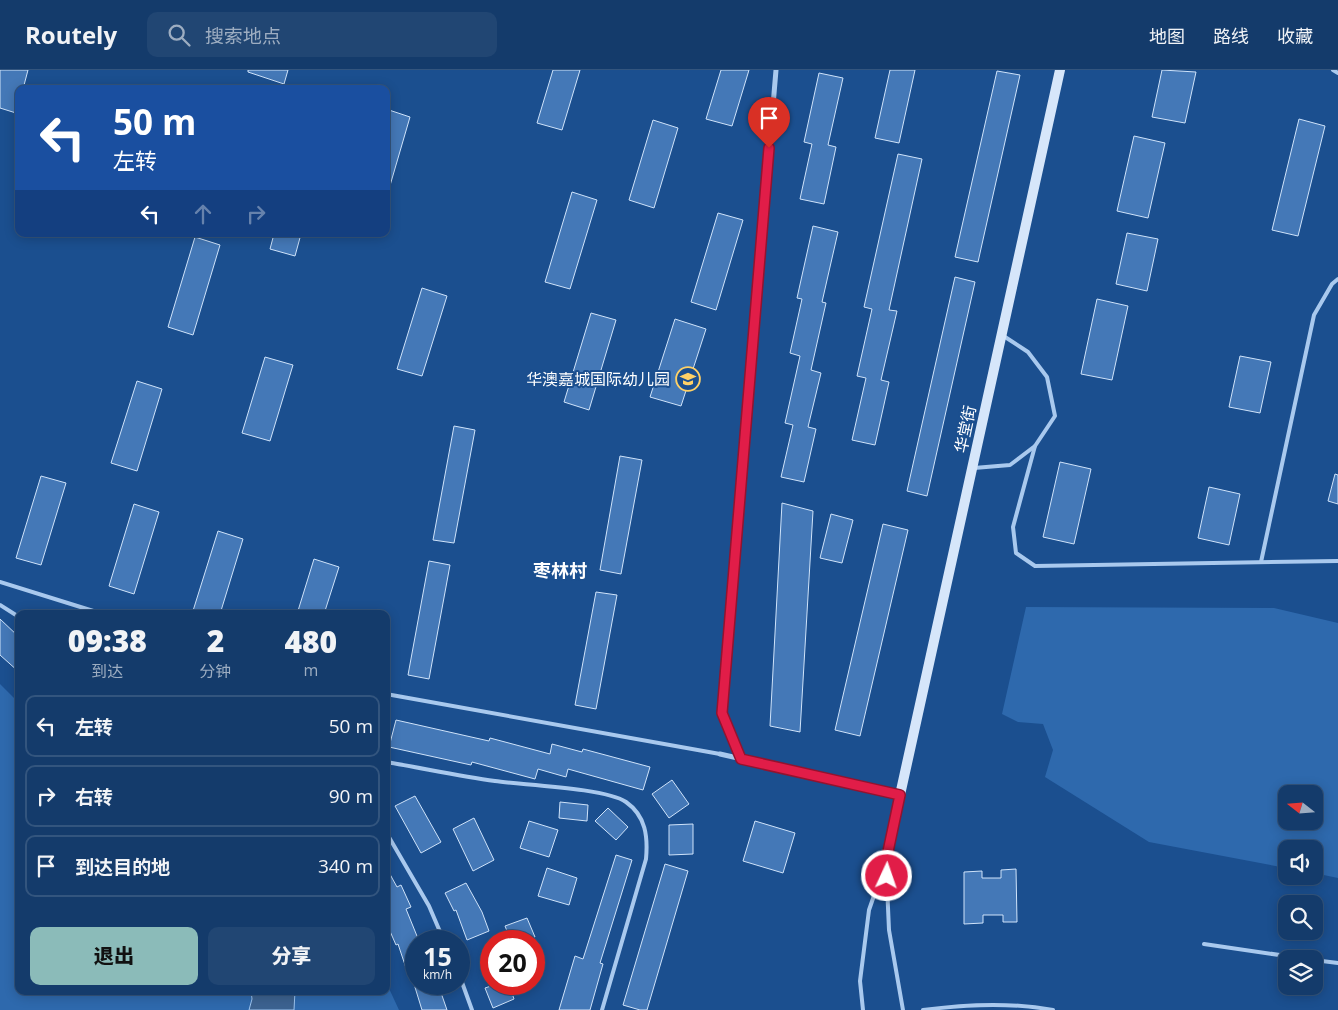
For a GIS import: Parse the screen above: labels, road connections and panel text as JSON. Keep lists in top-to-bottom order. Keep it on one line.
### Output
{"streets":{"street":["华堂街"]},"districts":["枣林村"],"places":{"school or university":["华澳嘉城国际幼儿园"]},"north":"left","page":{"header":"Routely","search":"搜索地点","nav":["地图","路线","收藏"],"turn":["50 m","左转"],"eta":["09:38","到达","2","分钟","480","m"],"list":[{"name":"左转","value":"50 m"},{"name":"右转","value":"90 m"},{"name":"到达目的地","value":"340 m"}],"buttons":["退出","分享"],"speed":"15 km/h","limit":"20"}}
